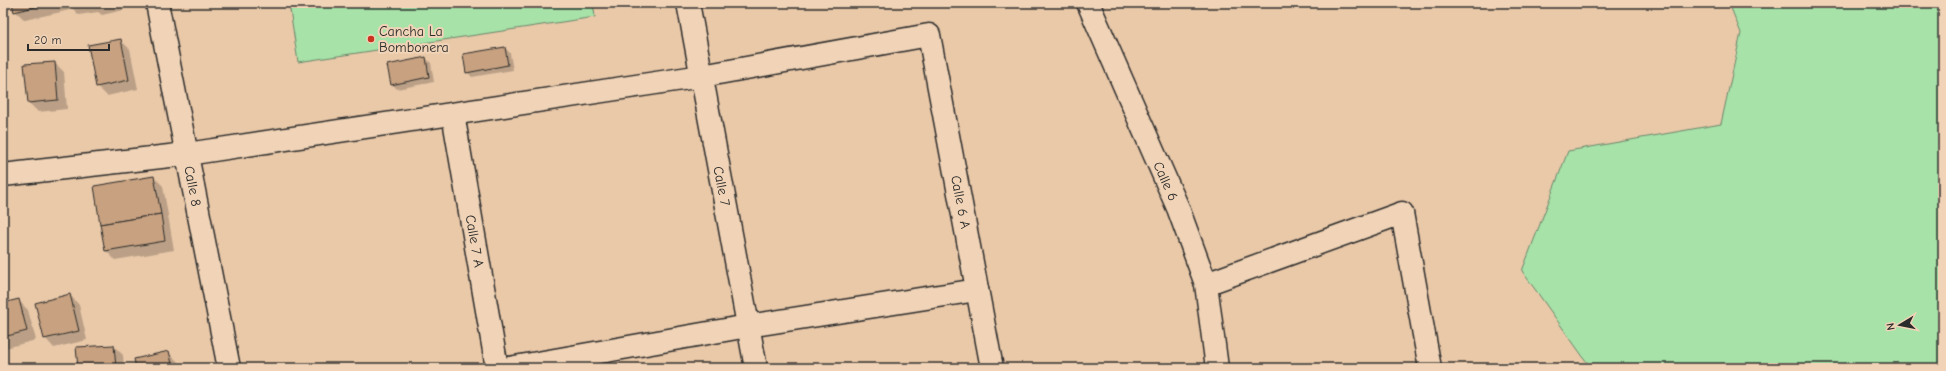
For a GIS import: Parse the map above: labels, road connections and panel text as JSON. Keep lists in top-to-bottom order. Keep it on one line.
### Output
{"streets":{"street":["Calle 6","Calle 8","Calle 7","Calle 6 A","Calle 7 A"]},"crossings":[["Calle 7","Calle 6 A"]],"places":["Cancha La Bombonera"],"scale_bar":"20 m","north":"left"}
